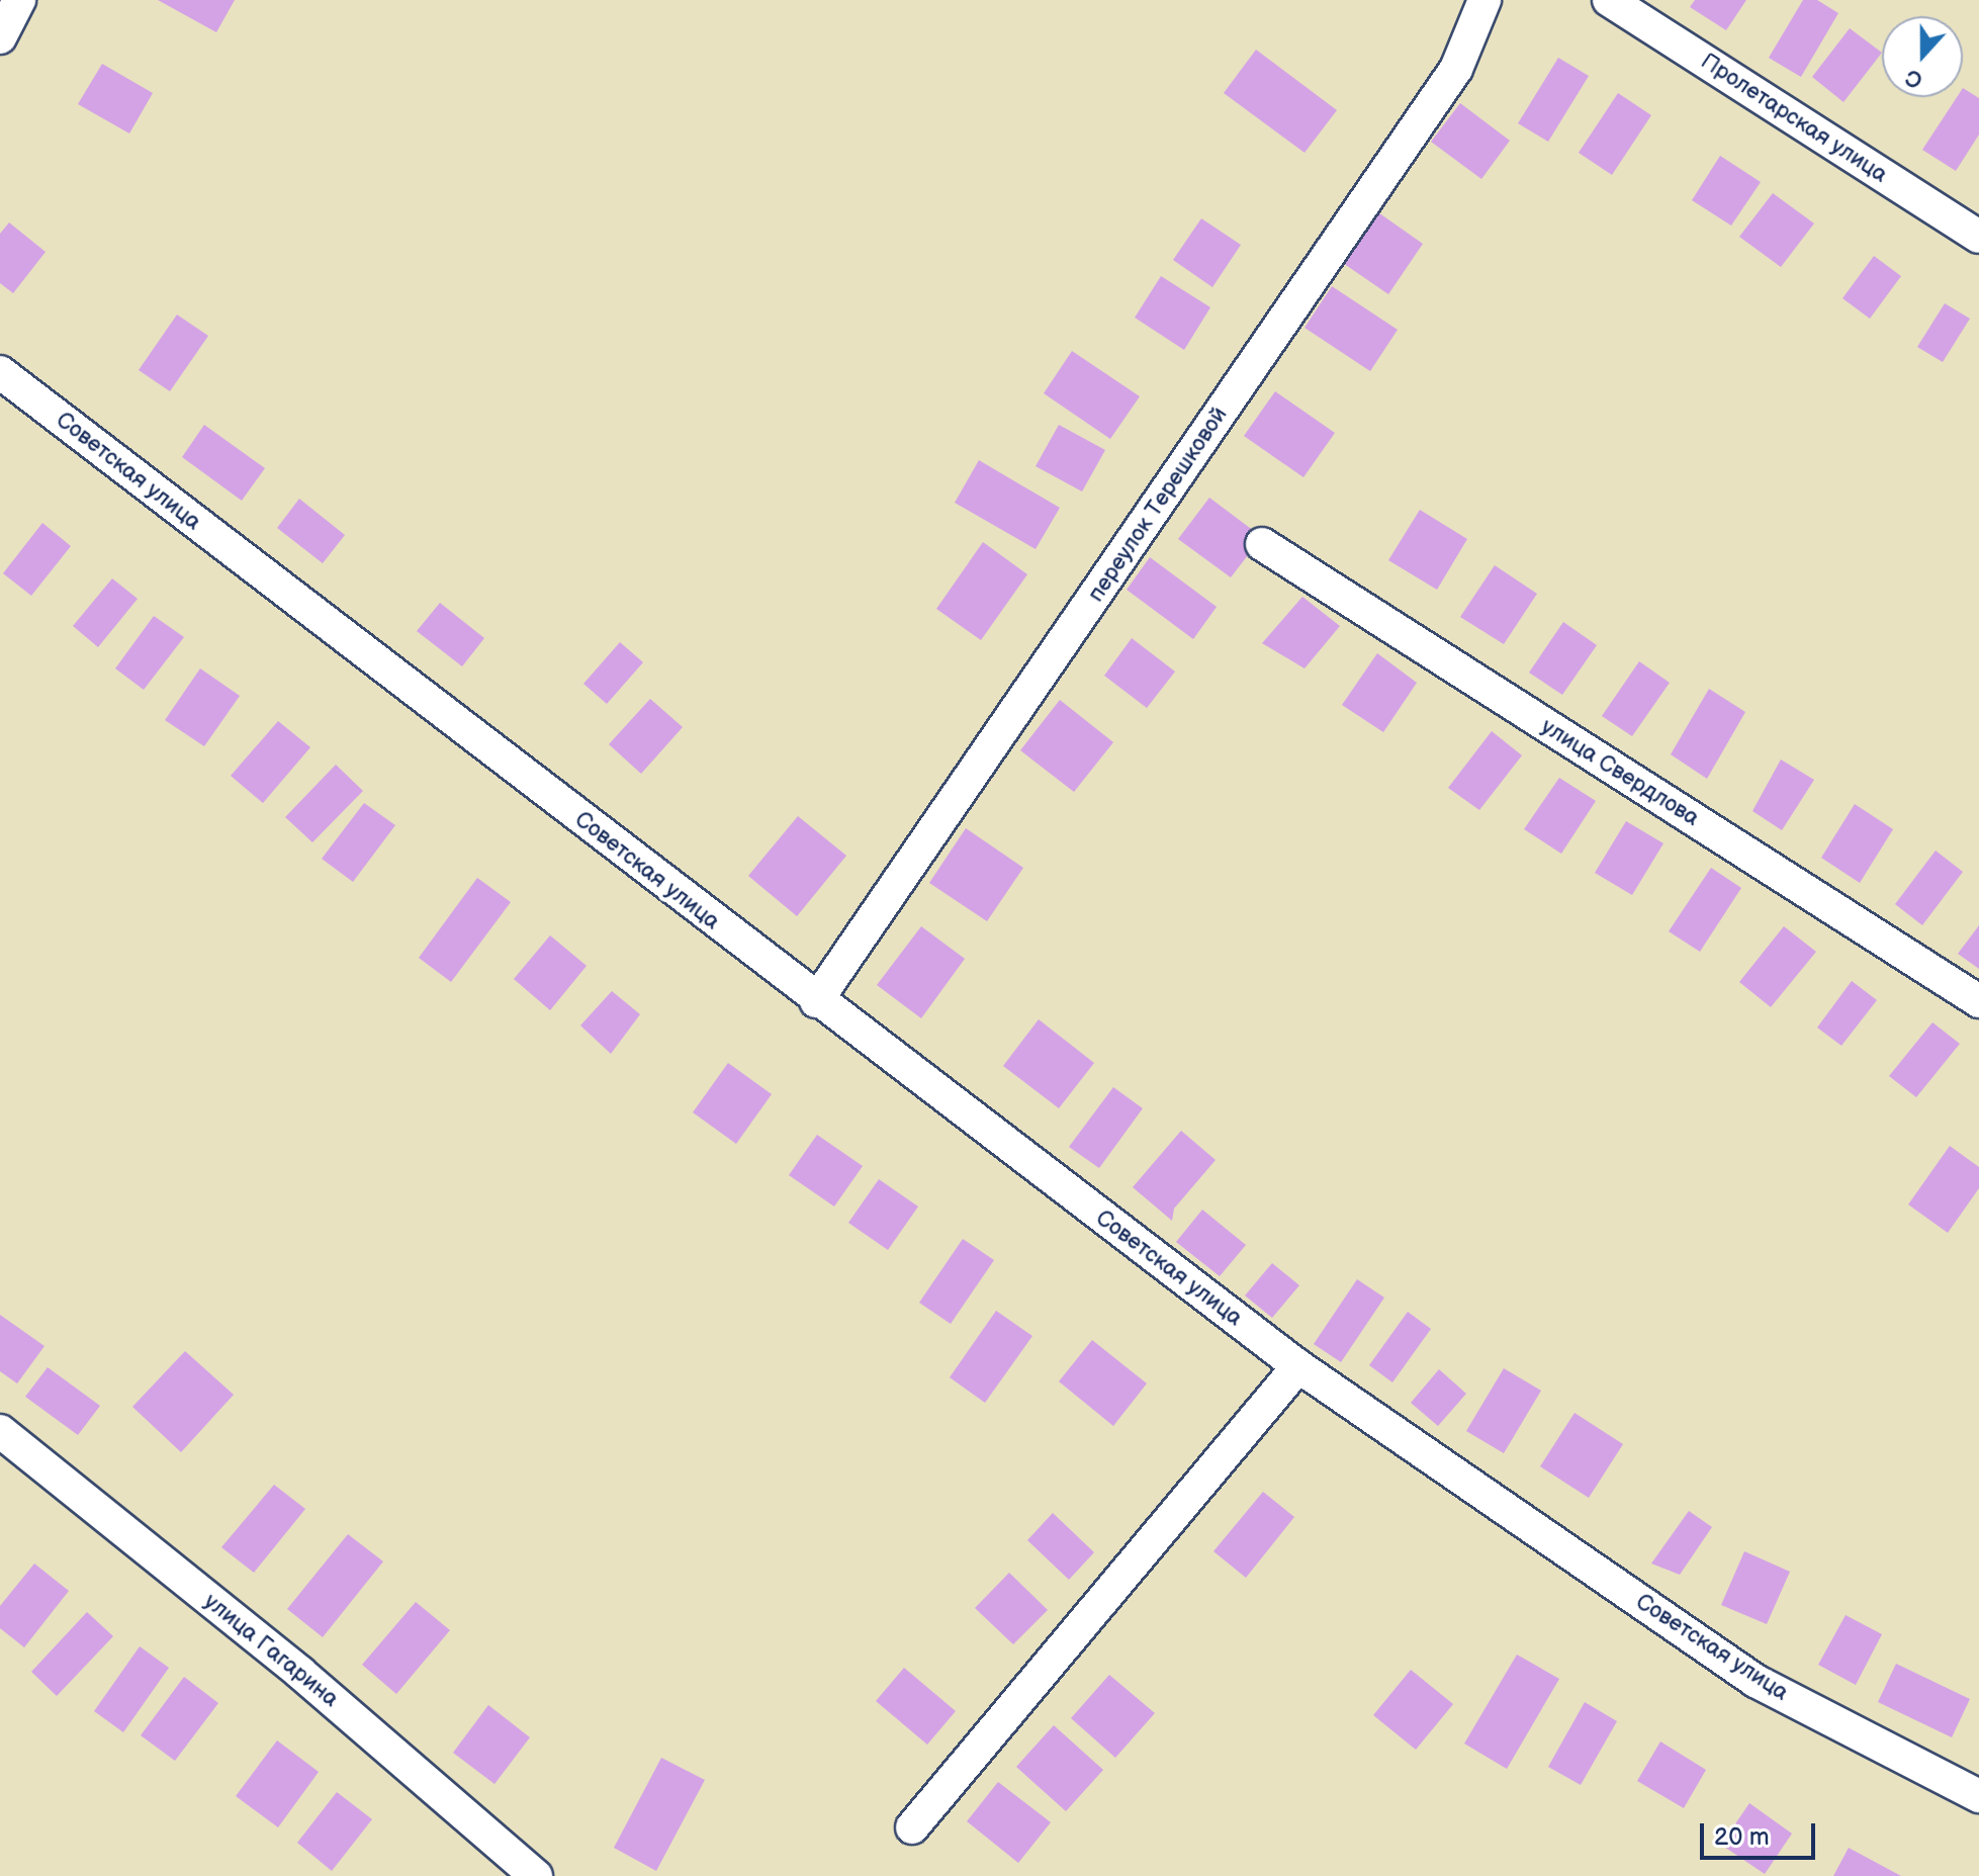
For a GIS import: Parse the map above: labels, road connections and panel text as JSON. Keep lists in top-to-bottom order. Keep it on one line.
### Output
{"streets":{"street":["Пролетарская улица","Советская улица","переулок Терешковой","улица Свердлова","улица Гагарина"]},"crossings":[["Советская улица","переулок Терешковой"]],"scale_bar":"20 m","north":"bottom"}
